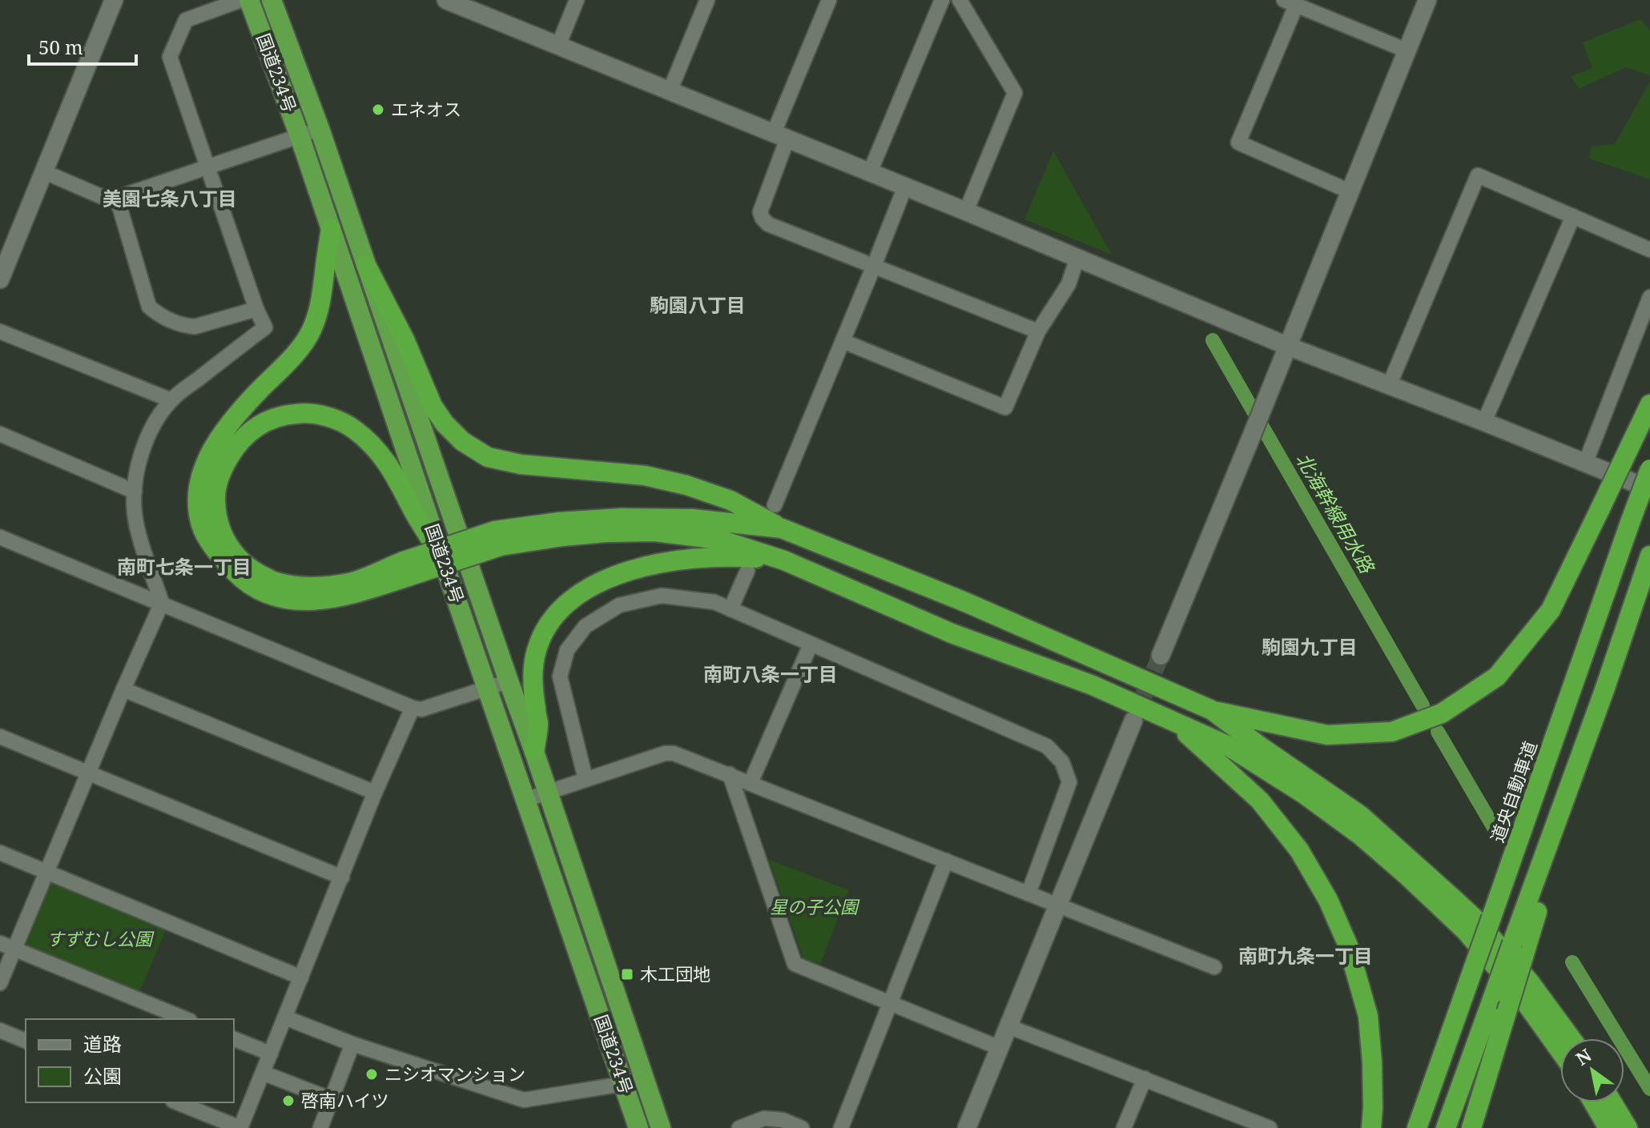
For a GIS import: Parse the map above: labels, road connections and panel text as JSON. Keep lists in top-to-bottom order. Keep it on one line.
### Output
{"streets":{"highway":["国道234号","道央自動車道"]},"districts":["美園七条八丁目","駒園八丁目","南町七条一丁目","駒園九丁目","南町八条一丁目","南町九条一丁目"],"water":["北海幹線用水路"],"parks":["星の子公園","すずむし公園"],"places":{"other":["エネオス","ニシオマンション","啓南ハイツ"],"transit":["木工団地"]},"legend":["道路","公園"],"scale_bar":"50 m","north":"top left"}
